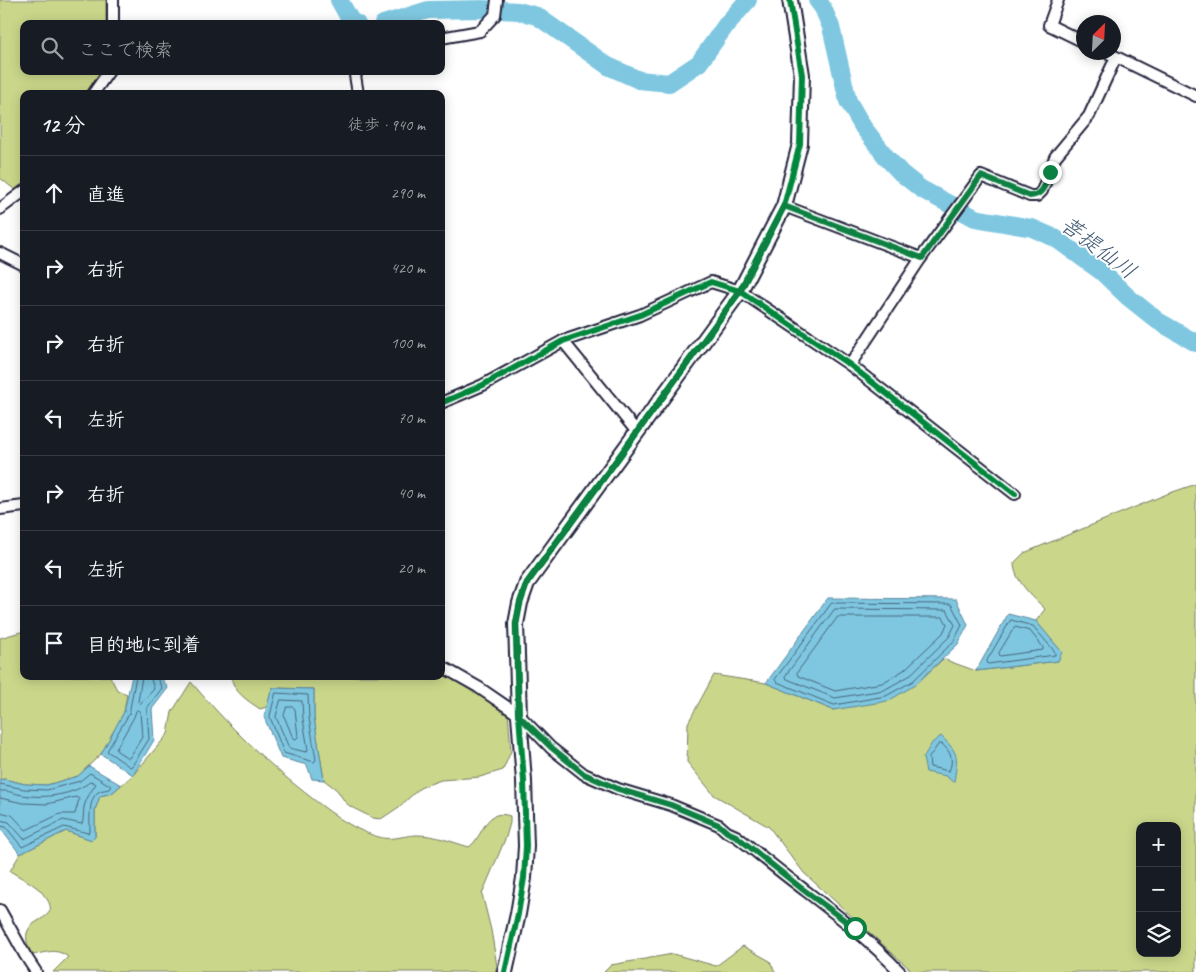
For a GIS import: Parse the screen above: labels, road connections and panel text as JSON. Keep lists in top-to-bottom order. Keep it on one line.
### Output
{"water":["菩提仙川"],"north":"top right","page":{"search":"ここで検索","heading":["12 分","徒歩 · 940 m"],"list":[["直進","290 m"],["右折","420 m"],["右折","100 m"],["左折","70 m"],["右折","40 m"],["左折","20 m"],"目的地に到着"],"map_buttons":["+","−"]}}
